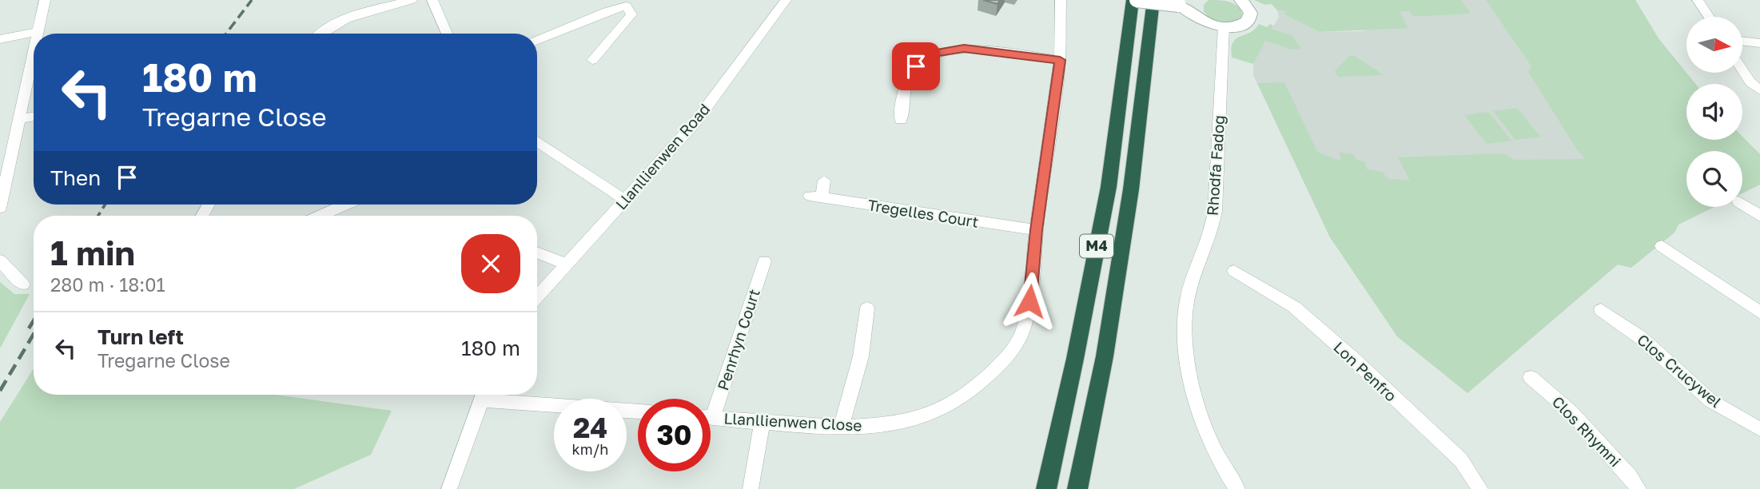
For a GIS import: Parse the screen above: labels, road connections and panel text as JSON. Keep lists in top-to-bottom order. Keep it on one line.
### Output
{"streets":{"highway":["M4"],"street":["Llanllienwen Road","Rhodfa Fadog","Tregelles Court","Penrhyn Court","Clos Crucywel","Lon Penfro","Llanllienwen Close","Clos Rhymni"]},"crossings":[["Tregelles Court","Llanllienwen Close"]],"north":"right","page":{"turn":["180 m","Tregarne Close"],"then":"Then","heading":["1 min","280 m · 18:01"],"list":[{"name":"Turn left","note":"Tregarne Close","value":"180 m"}],"speed":"24 km/h","limit":"30"}}
